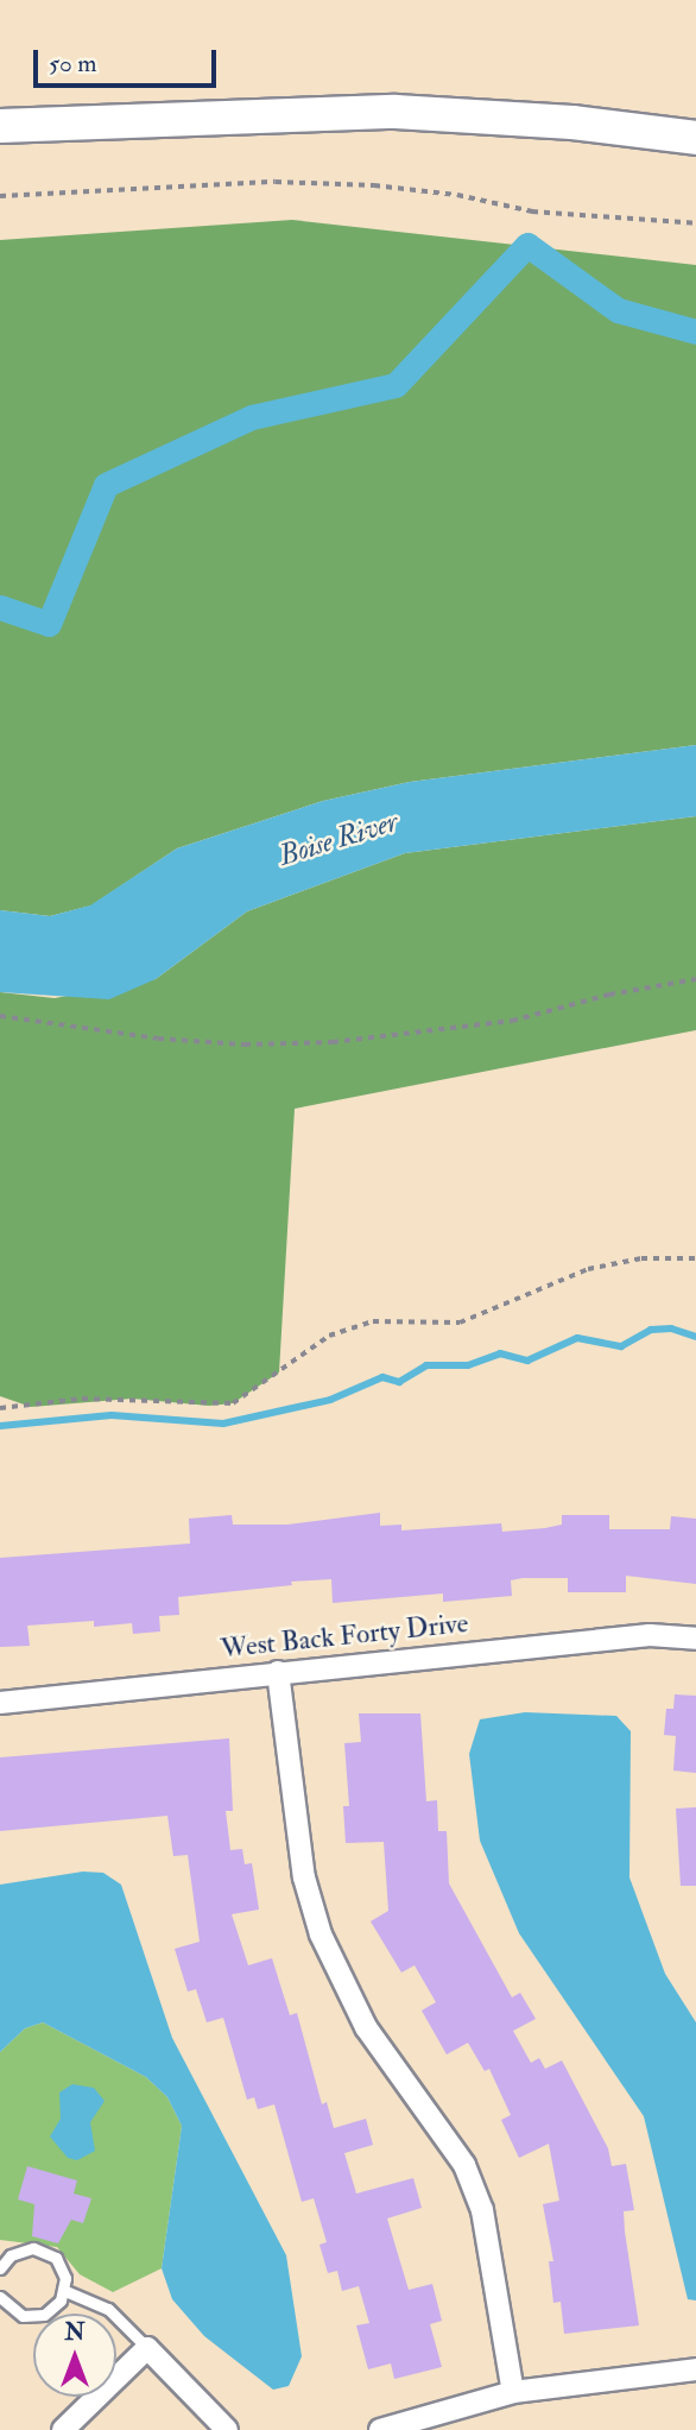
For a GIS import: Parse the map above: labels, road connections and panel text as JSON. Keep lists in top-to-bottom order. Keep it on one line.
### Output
{"streets":{"street":["West Back Forty Drive"]},"water":["Boise River"],"scale_bar":"50 m","north":"top"}
